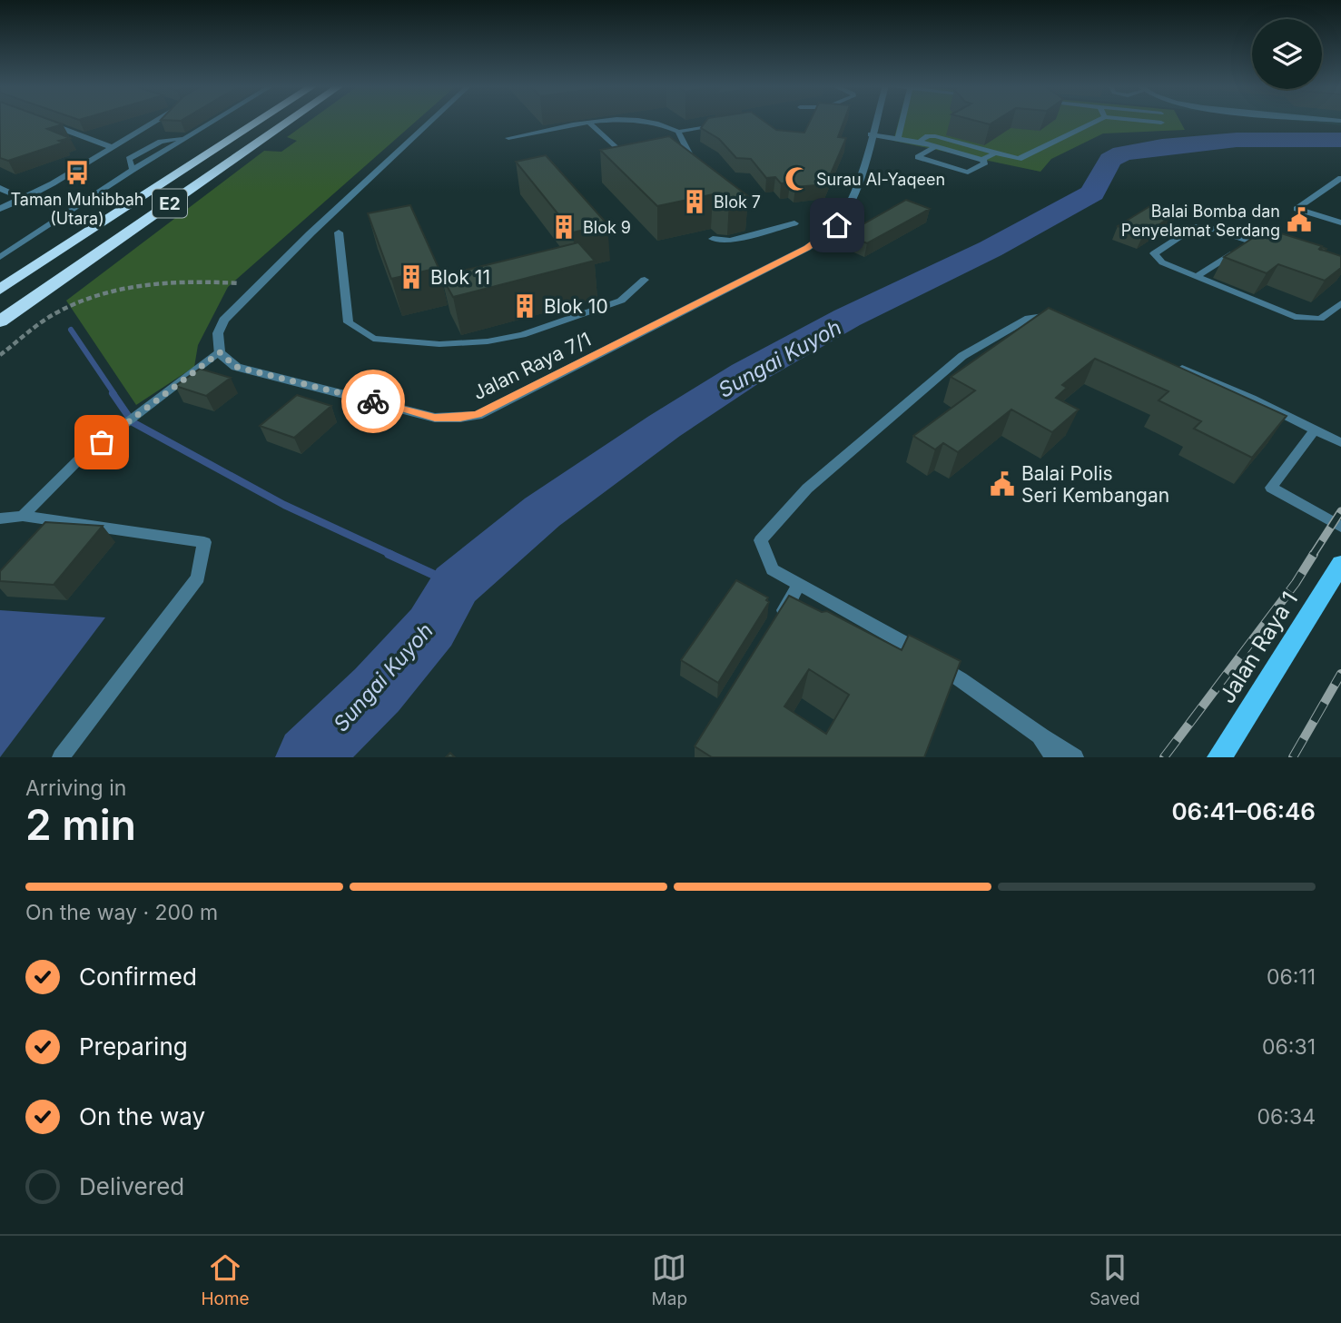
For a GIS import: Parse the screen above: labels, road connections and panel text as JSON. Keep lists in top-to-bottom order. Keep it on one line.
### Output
{"streets":{"highway":["E2"],"main road":["Jalan Raya 1"],"street":["Jalan Raya 7/1"]},"water":["Sungai Kuyoh"],"places":{"bus stop":["Taman Muhibbah (Utara)"],"mosque":["Surau Al-Yaqeen"],"building":["Blok 7","Blok 9","Blok 11","Blok 10"],"public building":["Balai Bomba dan Penyelamat Serdang","Balai Polis Seri Kembangan"]},"page":{"heading":["2 min","Arriving in","06:41–06:46"],"bar":"On the way · 200 m","list":[["Confirmed","06:11"],["Preparing","06:31"],["On the way","06:34"],"Delivered"],"tabs":["Home","Map","Saved"]}}
